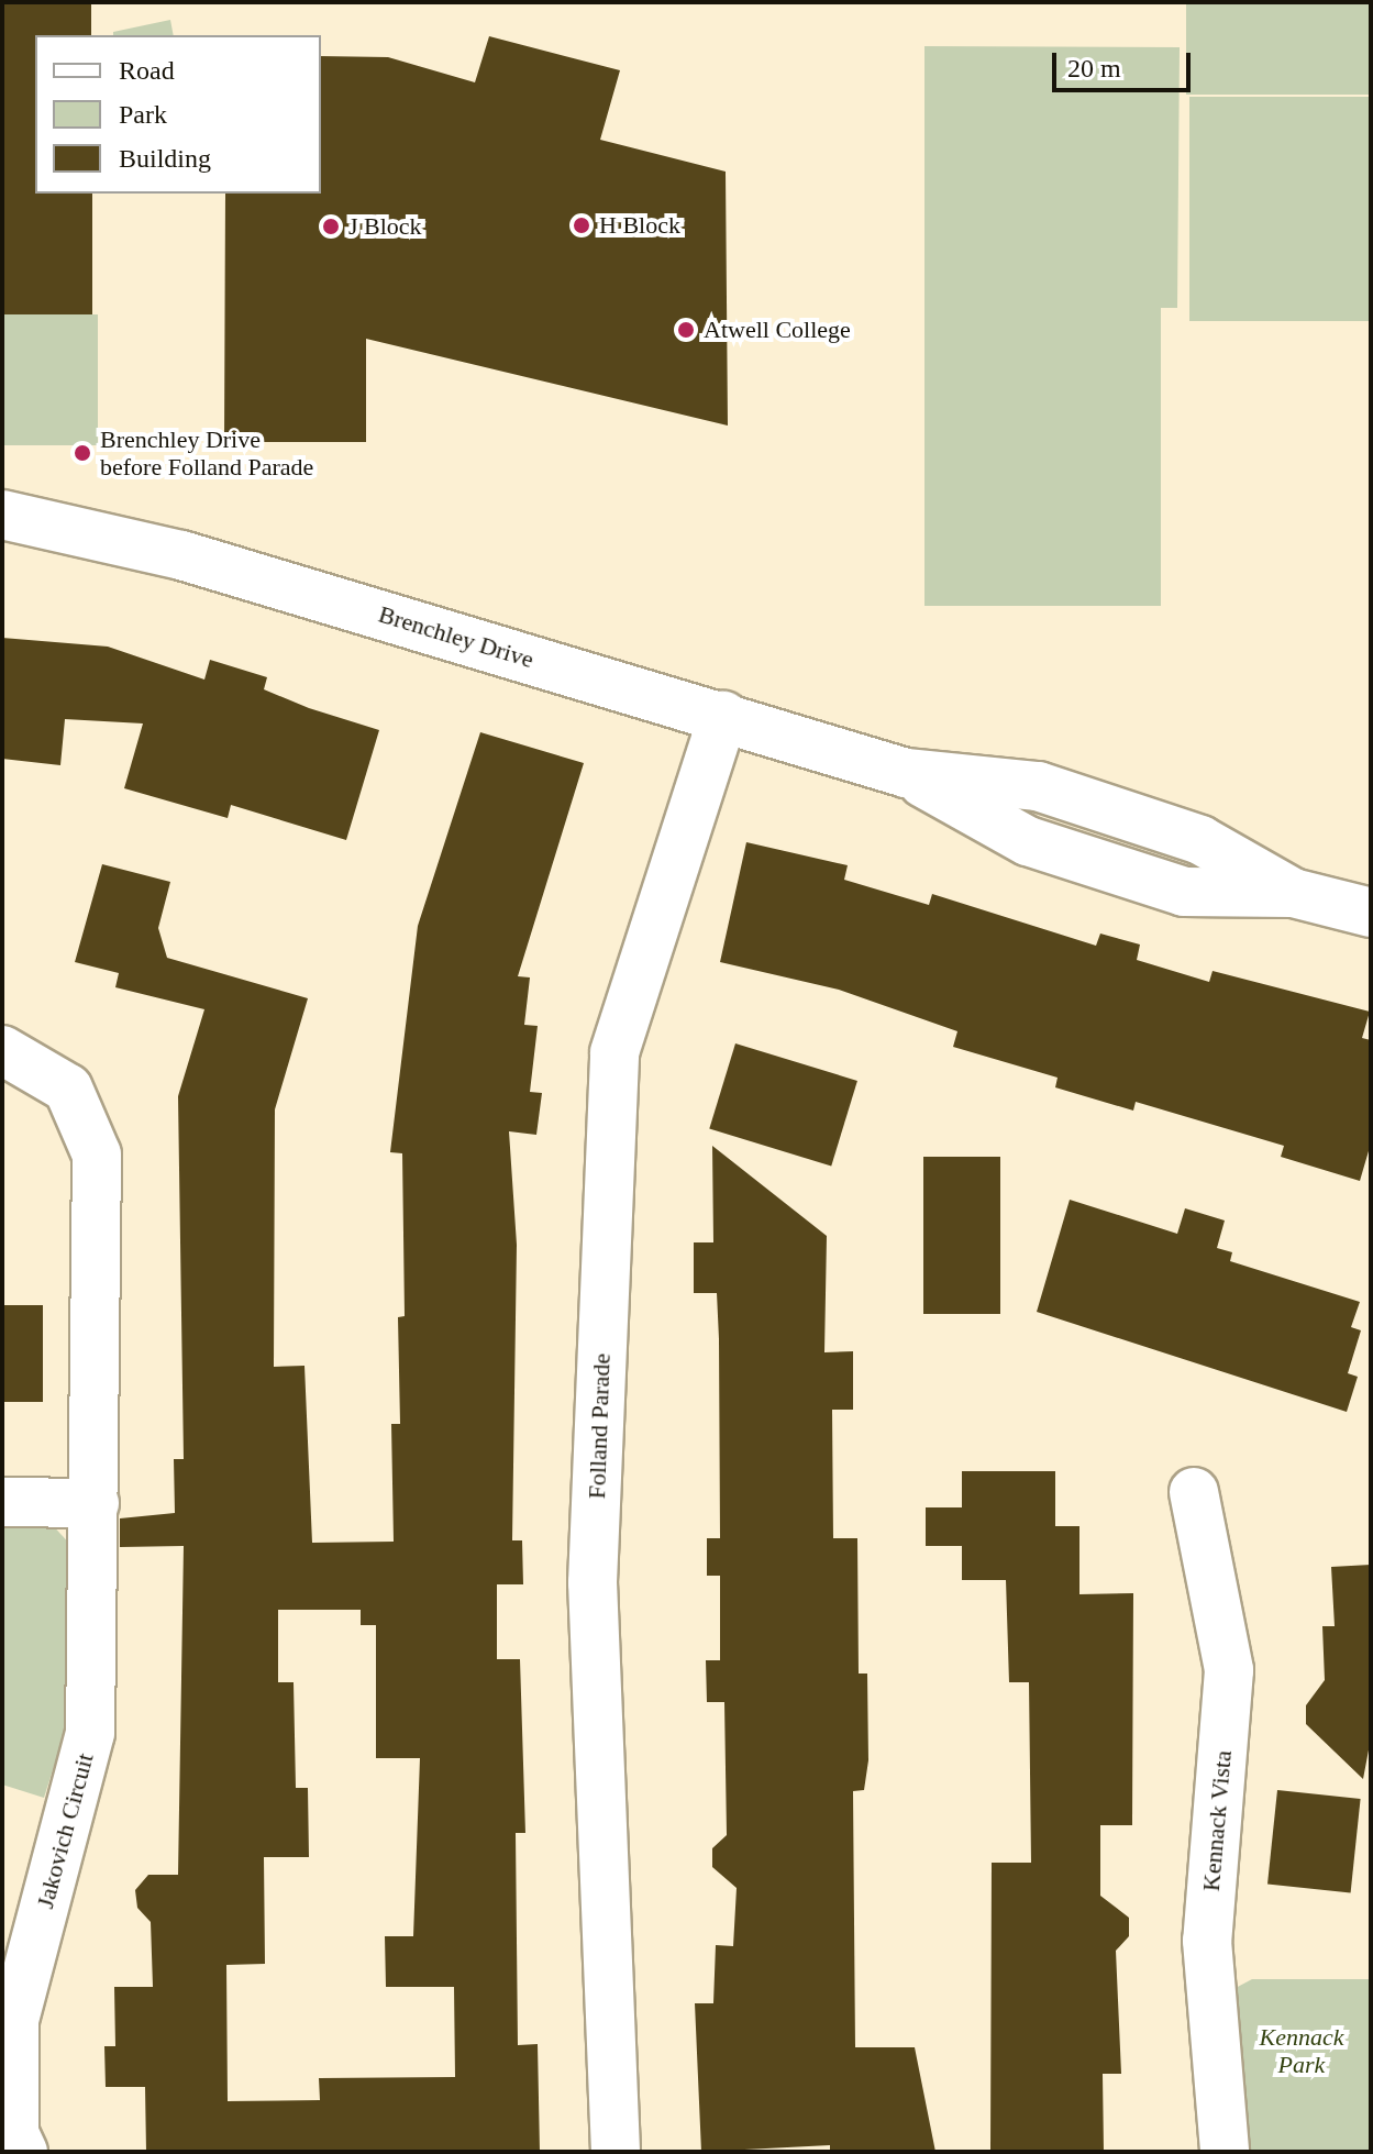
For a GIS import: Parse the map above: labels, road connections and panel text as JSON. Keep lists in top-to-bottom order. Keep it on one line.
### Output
{"streets":{"street":["Brenchley Drive","Folland Parade","Kennack Vista","Jakovich Circuit"]},"crossings":[["Brenchley Drive","Folland Parade"]],"parks":["Kennack Park"],"places":["H Block","J Block","Atwell College","Brenchley Drive before Folland Parade"],"legend":["Road","Park","Building"],"scale_bar":"20 m"}
